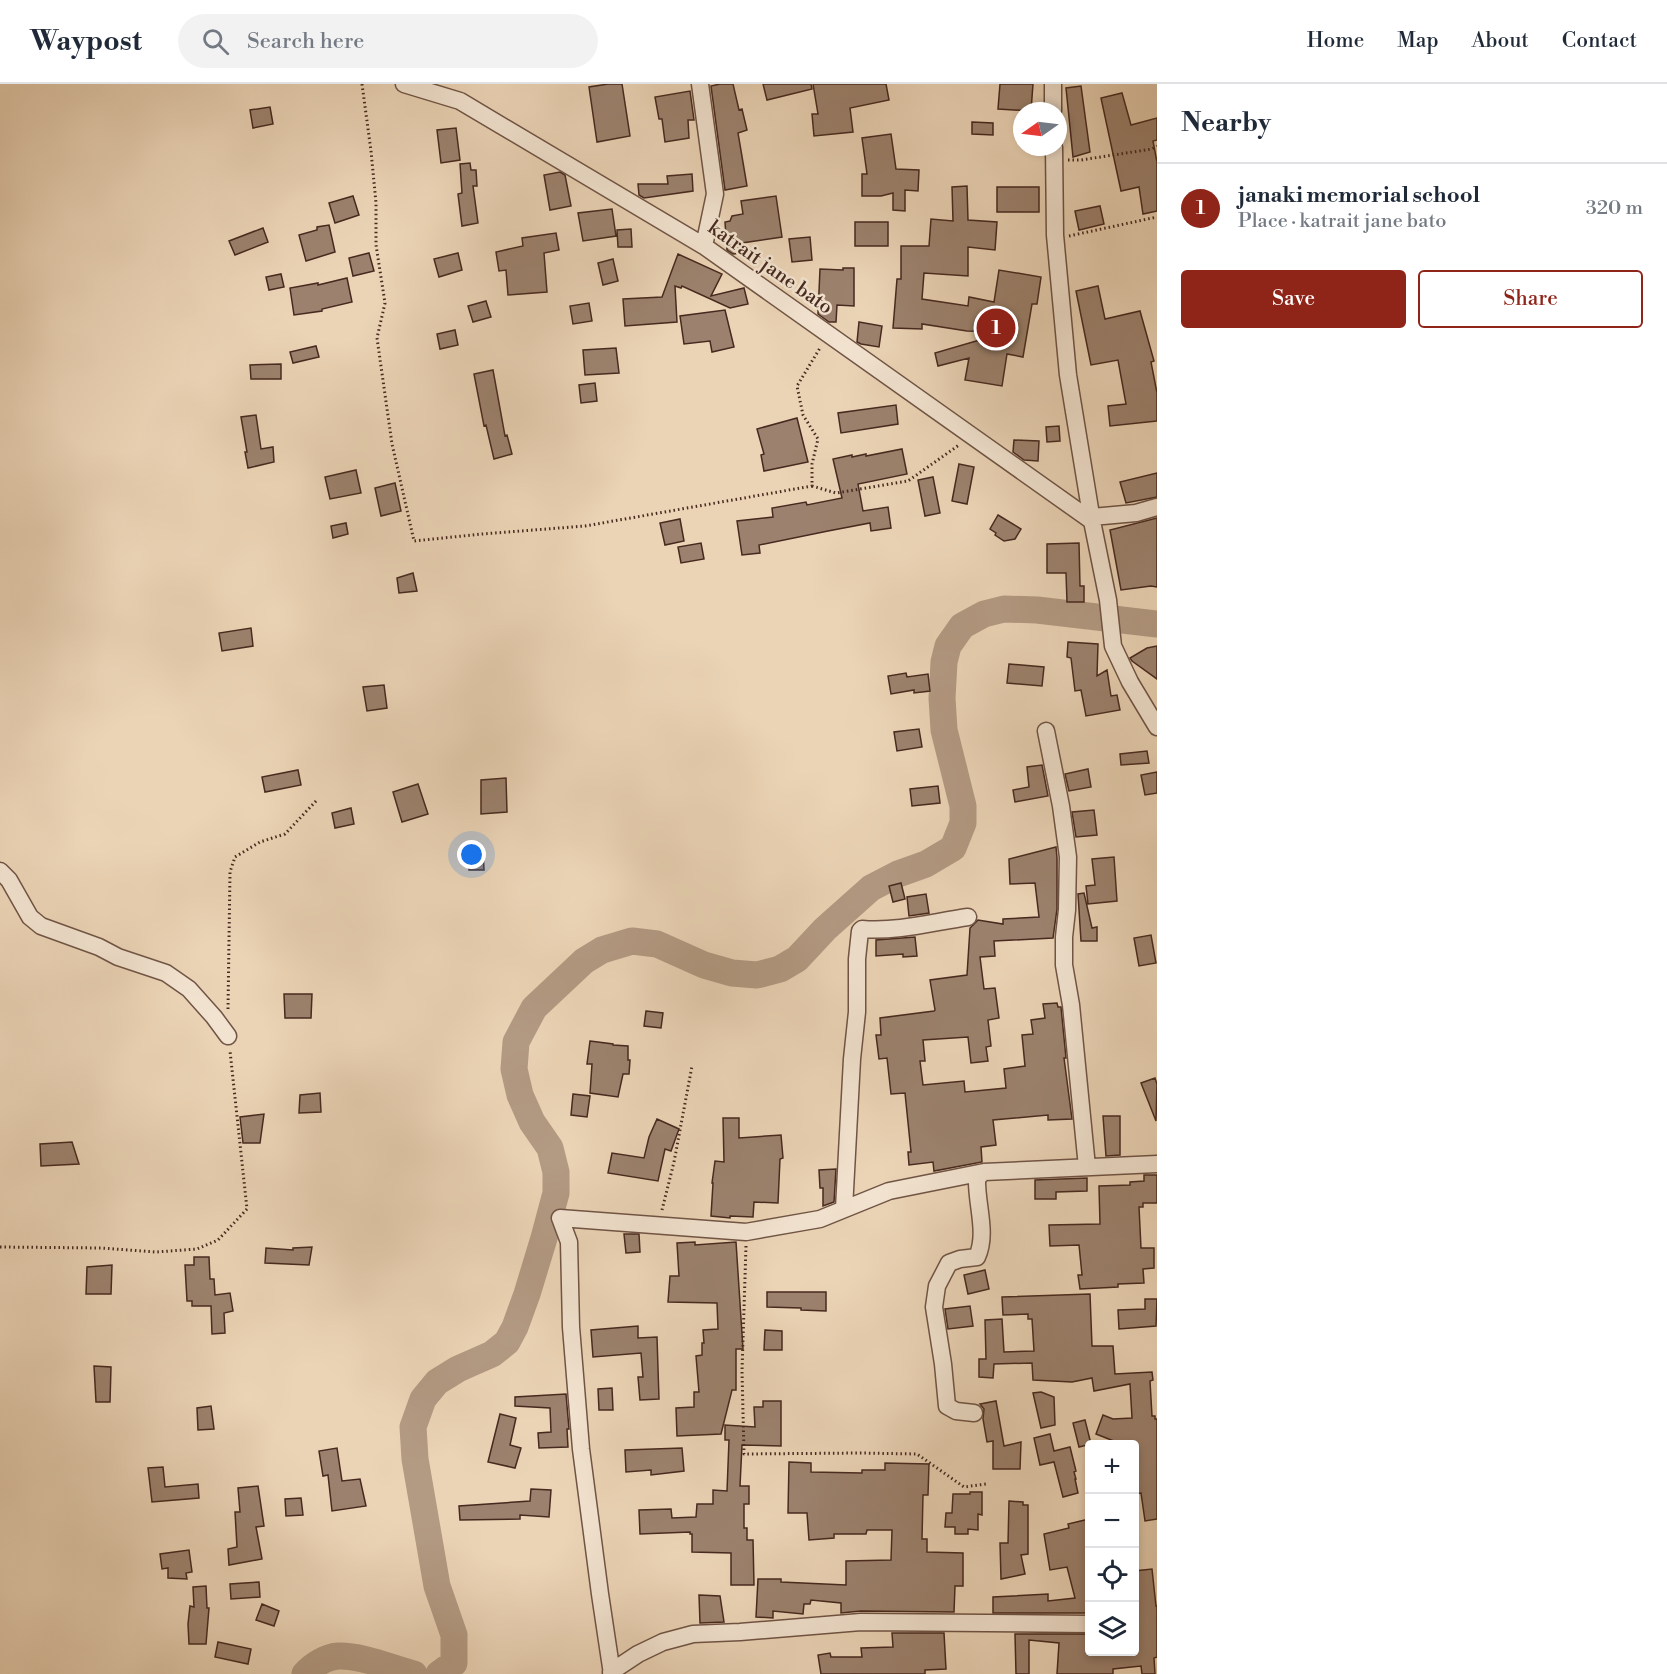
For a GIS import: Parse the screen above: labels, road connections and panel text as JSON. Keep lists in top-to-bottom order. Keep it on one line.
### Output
{"streets":{"street":["katrait jane bato"]},"north":"left","page":{"header":"Waypost","search":"Search here","nav":["Home","Map","About","Contact"],"heading":"Nearby","list":[{"mark":"1","name":"janaki memorial school","note":"Place · katrait jane bato","value":"320 m"}],"buttons":["Save","Share"],"pins":"1","map_buttons":["+","−"]}}
